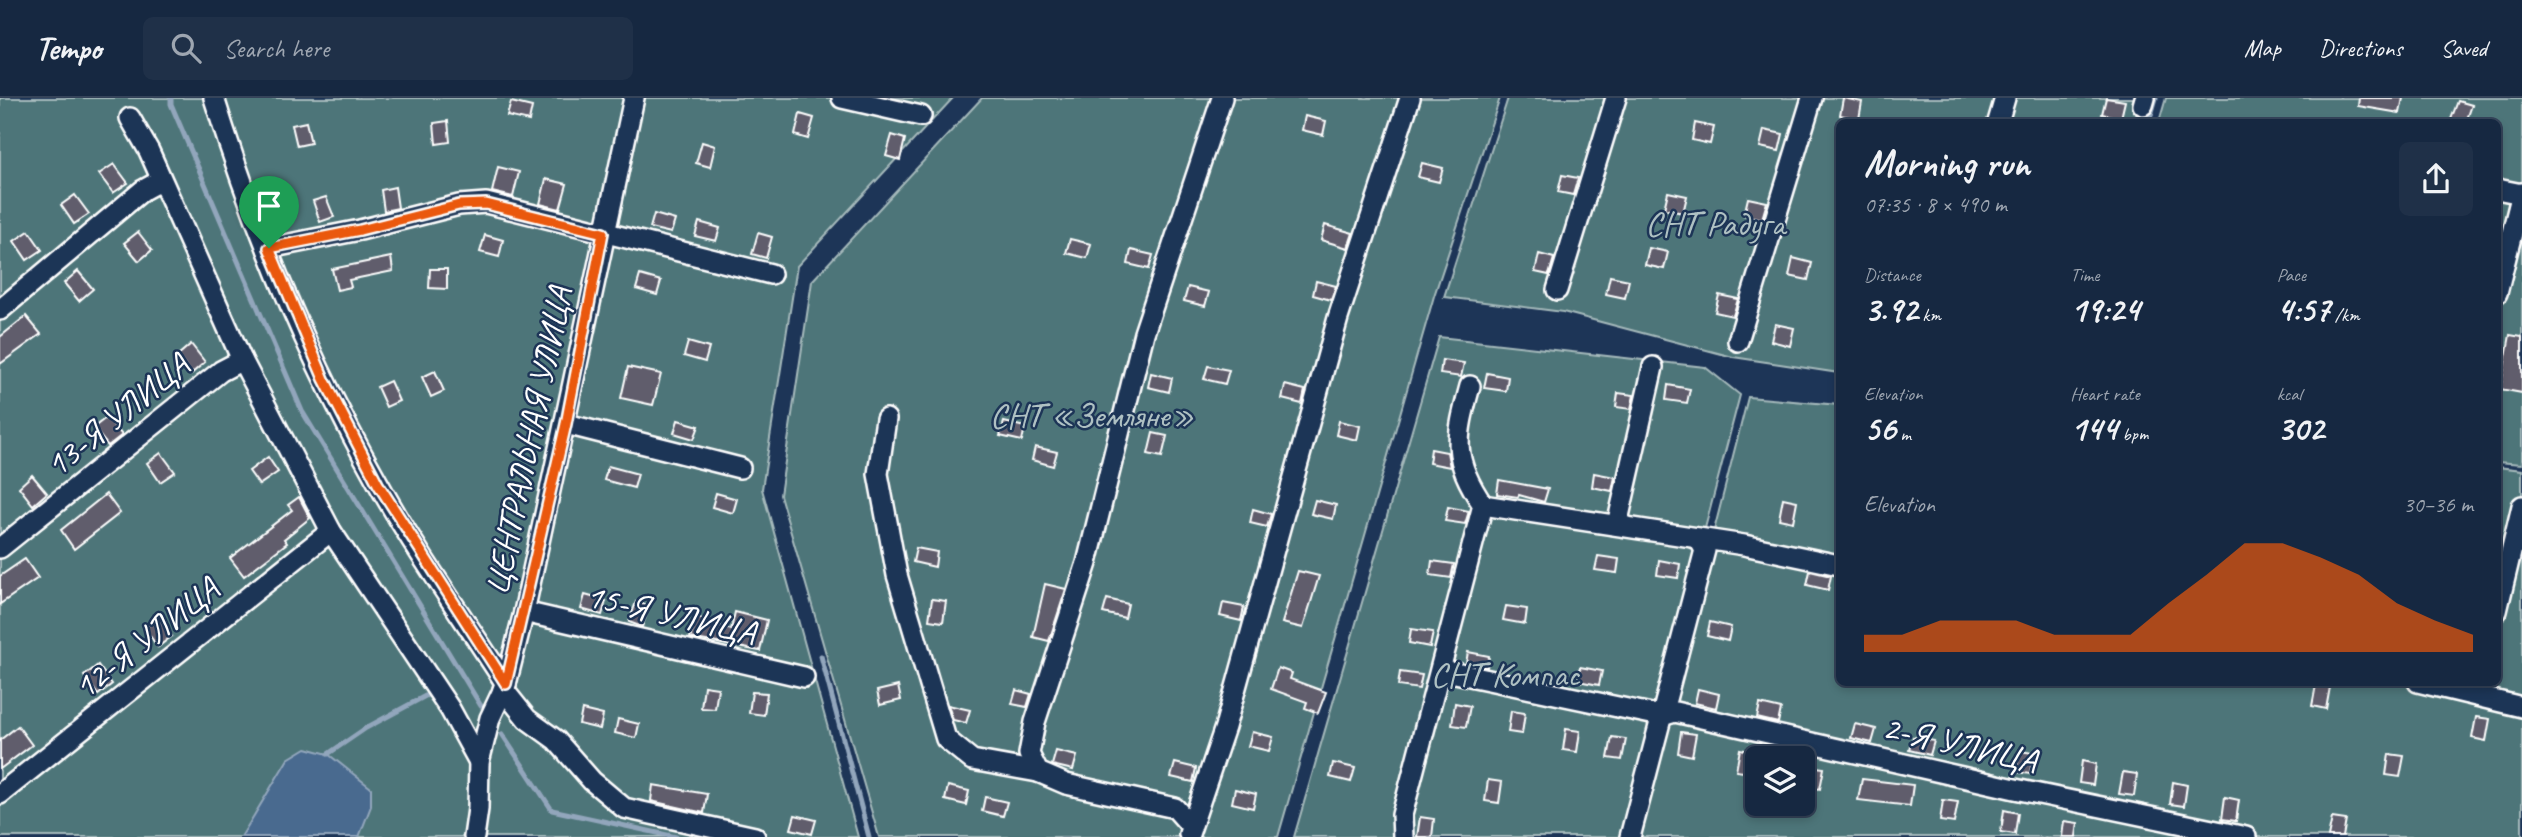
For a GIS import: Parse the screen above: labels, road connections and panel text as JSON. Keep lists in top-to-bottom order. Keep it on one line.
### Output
{"streets":{"street":["13-Я УЛИЦА","ЦЕНТРАЛЬНАЯ УЛИЦА","15-Я УЛИЦА","12-Я УЛИЦА","2-Я УЛИЦА"]},"crossings":[["ЦЕНТРАЛЬНАЯ УЛИЦА","15-Я УЛИЦА"]],"parks":["СНТ Радуга","СНТ «Земляне»","СНТ Компас"],"page":{"header":"Tempo","search":"Search here","nav":["Map","Directions","Saved"],"heading":["Morning run","07:35 · 8 × 490 m"],"stats":[["Distance","3.92 km"],["Time","19:24"],["Pace","4:57 /km"],["Elevation","56 m"],["Heart rate","144 bpm"],["kcal","302"]],"chart":["Elevation","30–36 m"]}}
